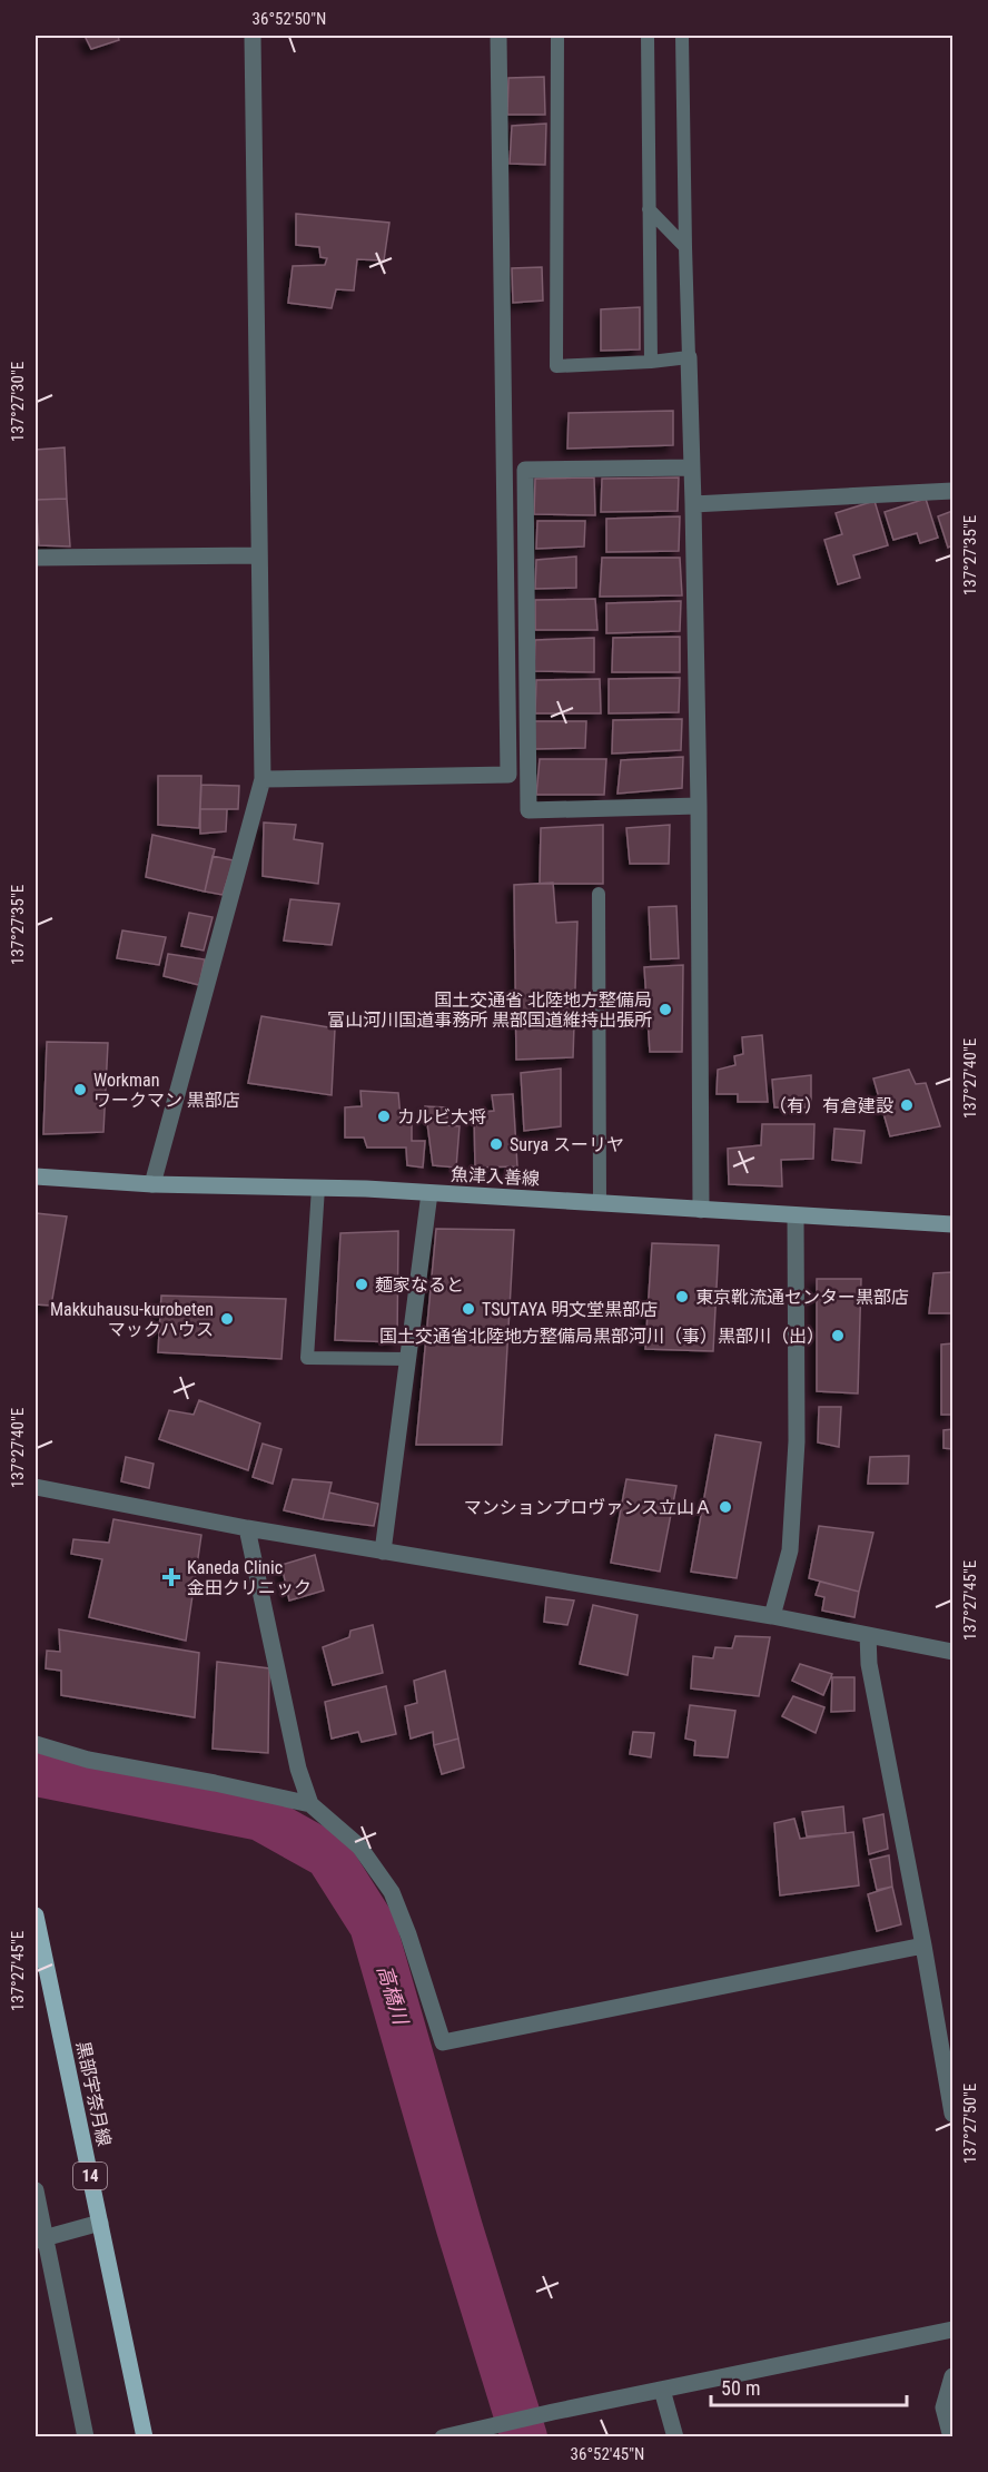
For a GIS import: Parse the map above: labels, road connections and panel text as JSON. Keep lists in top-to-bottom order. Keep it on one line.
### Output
{"streets":{"main road":["魚津入善線","黒部宇奈月線","14"]},"water":["高橋川"],"places":{"other":["国土交通省 北陸地方整備局 富山河川国道事務所 黒部国道維持出張所","Workman ワークマン 黒部店","（有）有倉建設","カルビ大将","Surya スーリヤ","麺家なると","東京靴流通センター黒部店","TSUTAYA 明文堂黒部店","Makkuhausu-kurobeten マックハウス","国土交通省北陸地方整備局黒部河川（事）黒部川（出）","マンションプロヴァンス立山Ａ"],"health":["Kaneda Clinic 金田クリニック"]},"scale_bar":"50 m","coordinates":["36°52'50\"N","137°27'30\"E","137°27'35\"E","137°27'40\"E","137°27'45\"E","137°27'50\"E","36°52'45\"N"]}
